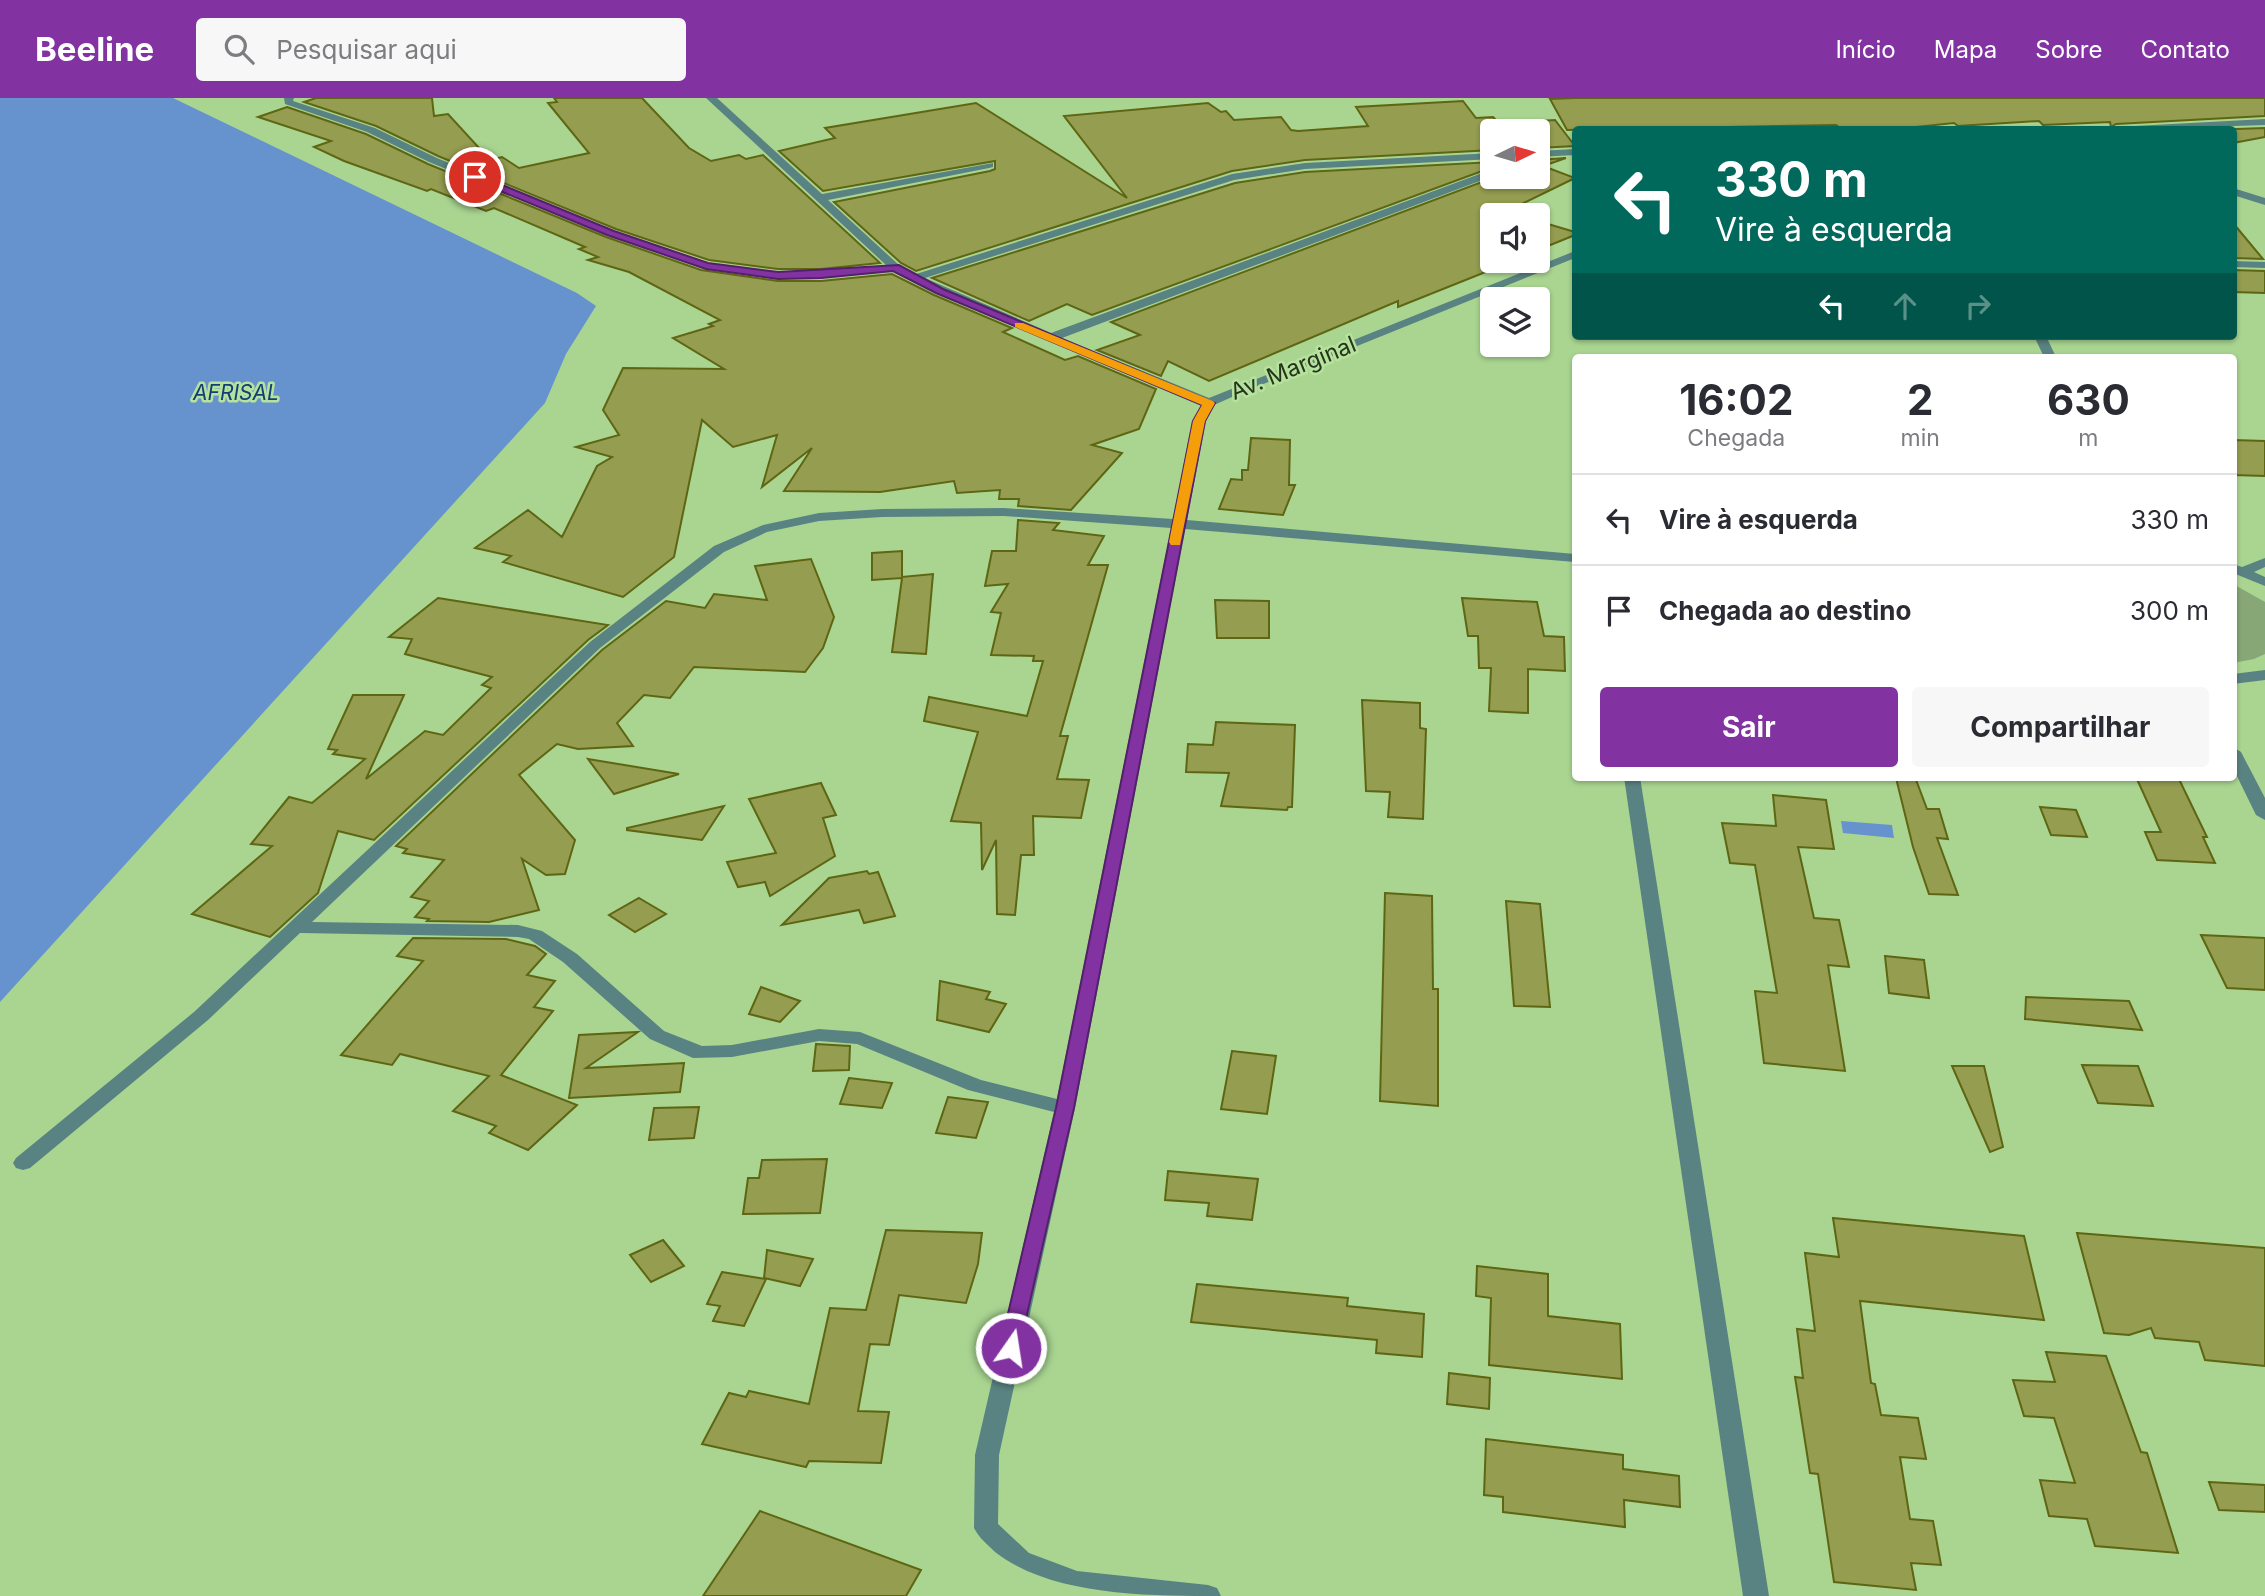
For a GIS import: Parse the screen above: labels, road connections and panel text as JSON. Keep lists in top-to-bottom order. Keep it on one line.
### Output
{"streets":{"street":["Av. Marginal"]},"water":["AFRISAL"],"north":"right","page":{"header":"Beeline","search":"Pesquisar aqui","nav":["Início","Mapa","Sobre","Contato"],"turn":["330 m","Vire à esquerda"],"eta":["16:02","Chegada","2","min","630","m"],"list":[{"name":"Vire à esquerda","value":"330 m"},{"name":"Chegada ao destino","value":"300 m"}],"buttons":["Sair","Compartilhar"]}}
